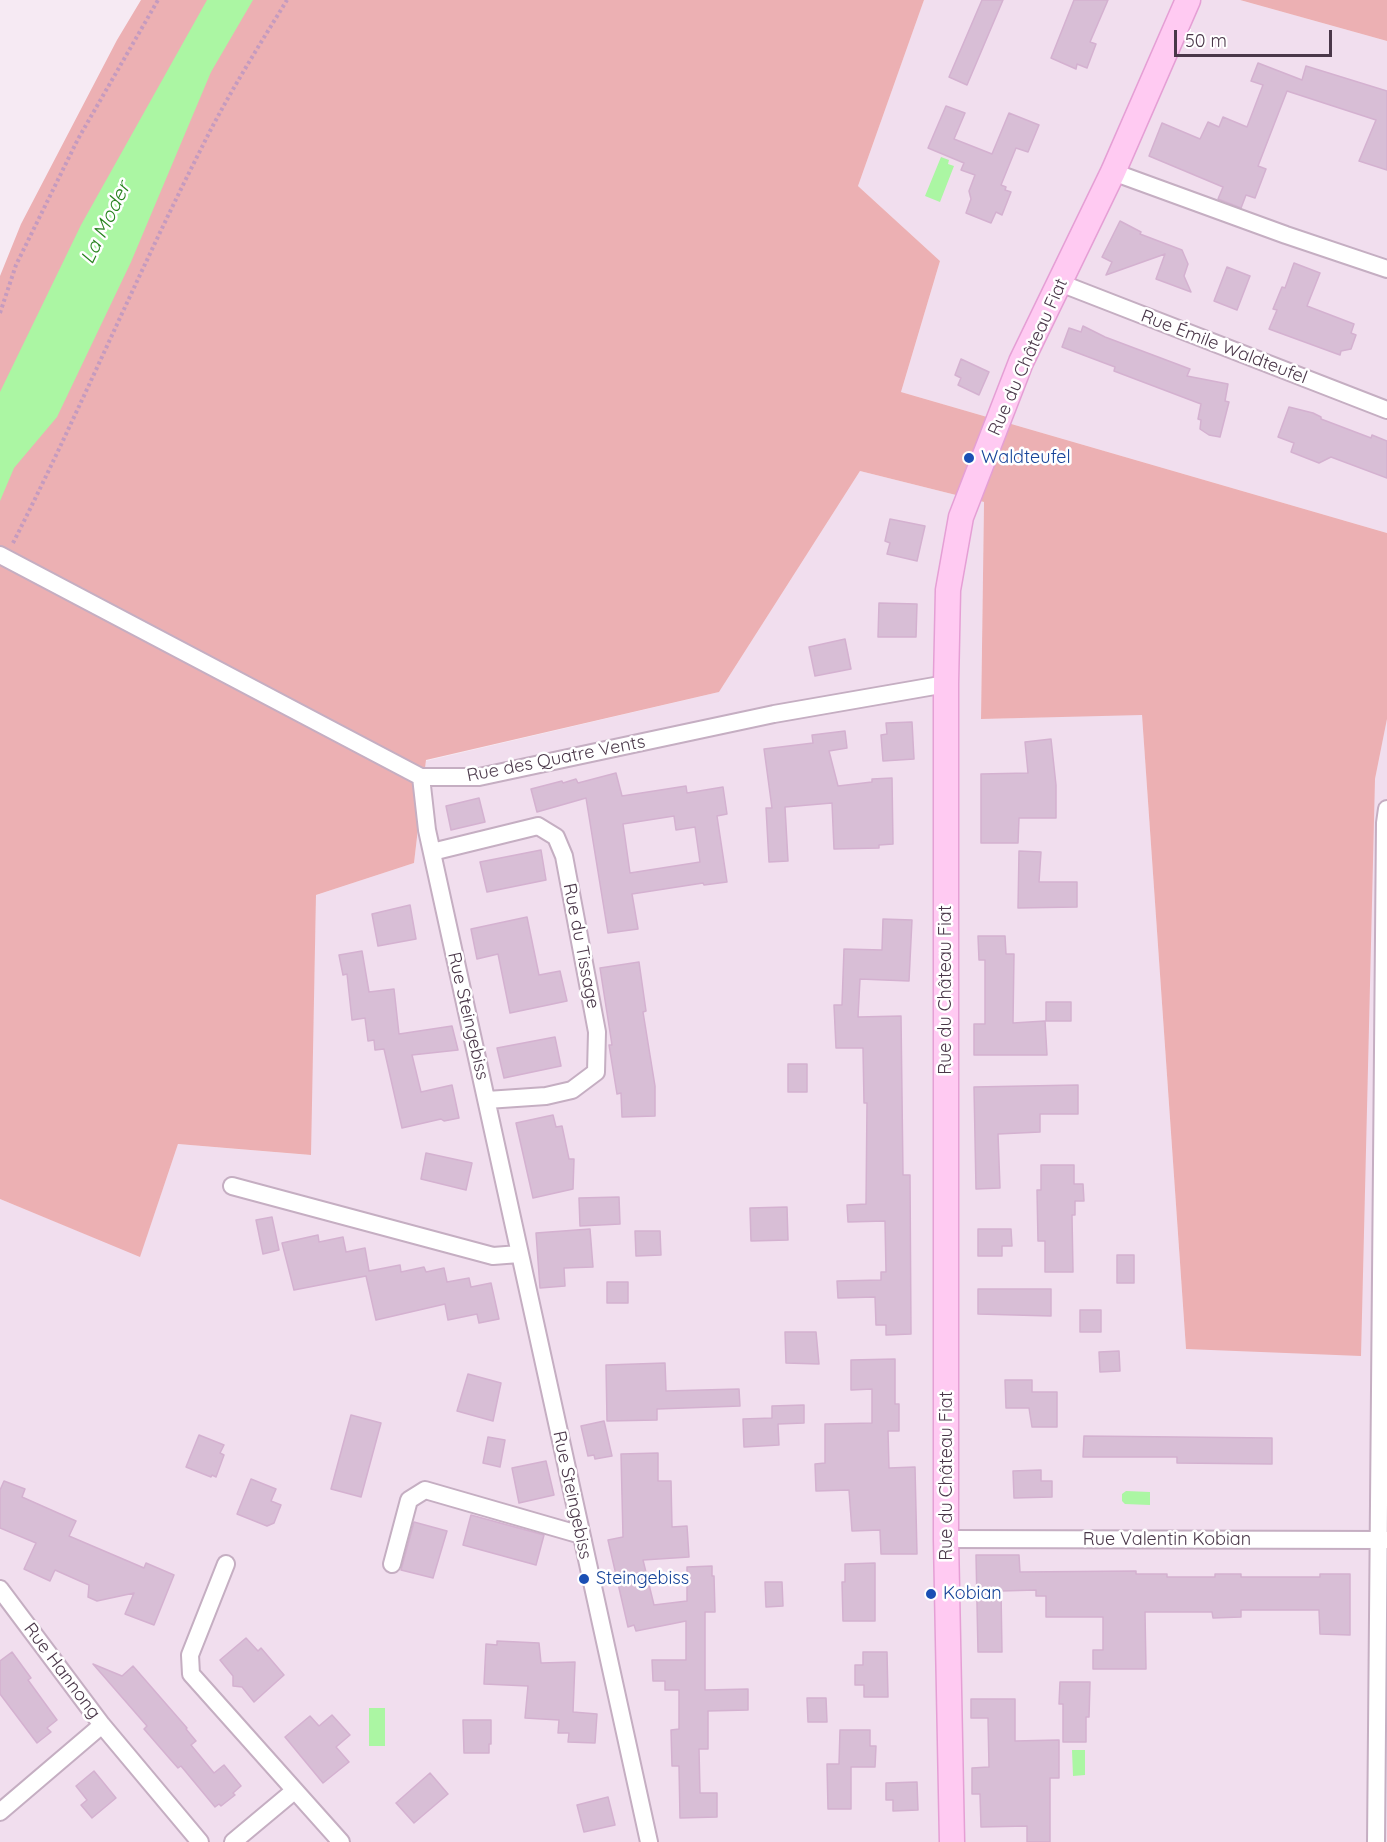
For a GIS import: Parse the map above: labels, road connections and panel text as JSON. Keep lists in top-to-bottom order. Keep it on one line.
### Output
{"streets":{"street":["Rue Émile Waldteufel","Rue du Château Fiat","Rue des Quatre Vents","Rue du Tissage","Rue Steingebiss","Rue Valentin Kobian","Rue Hannong"]},"crossings":[["Rue Émile Waldteufel","Rue du Château Fiat"],["Rue du Château Fiat","Rue des Quatre Vents"],["Rue du Château Fiat","Rue Valentin Kobian"],["Rue des Quatre Vents","Rue Steingebiss"],["Rue du Tissage","Rue Steingebiss"]],"water":["La Moder"],"places":["Waldteufel","Steingebiss","Kobian"],"scale_bar":"50 m"}
